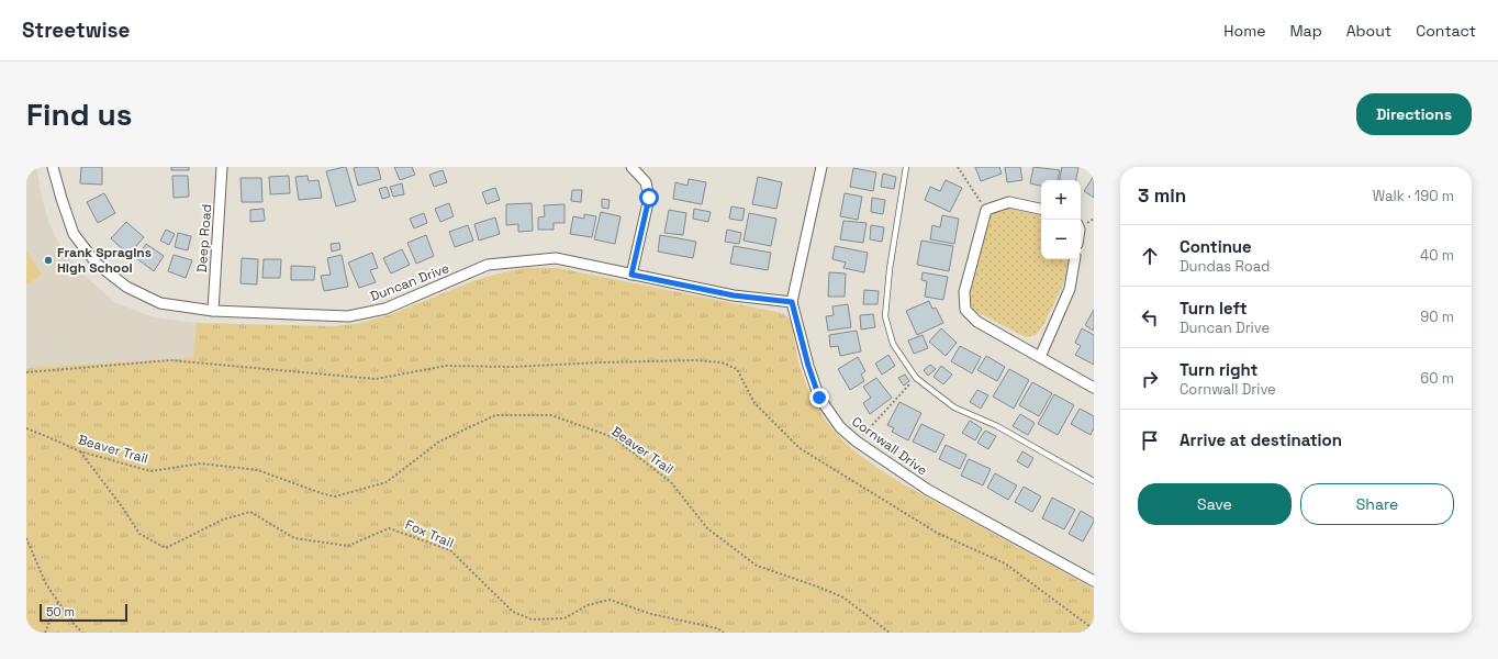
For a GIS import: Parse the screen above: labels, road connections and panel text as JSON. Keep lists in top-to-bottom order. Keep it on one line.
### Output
{"streets":{"street":["Deep Road","Duncan Drive","Cornwall Drive"],"path":["Beaver Trail","Fox Trail"]},"crossings":[["Deep Road","Duncan Drive"],["Duncan Drive","Cornwall Drive"],["Beaver Trail","Fox Trail"]],"places":["Frank Spragins High School"],"scale_bar":"50 m","page":{"header":"Streetwise","nav":["Home","Map","About","Contact"],"buttons":["Directions",["Save","Share"]],"title":"Find us","heading":["3 min","Walk · 190 m"],"map_buttons":["+","−"],"list":[["Continue","Dundas Road","40 m"],["Turn left","Duncan Drive","90 m"],["Turn right","Cornwall Drive","60 m"],"Arrive at destination"],"scale":"50 m"}}
